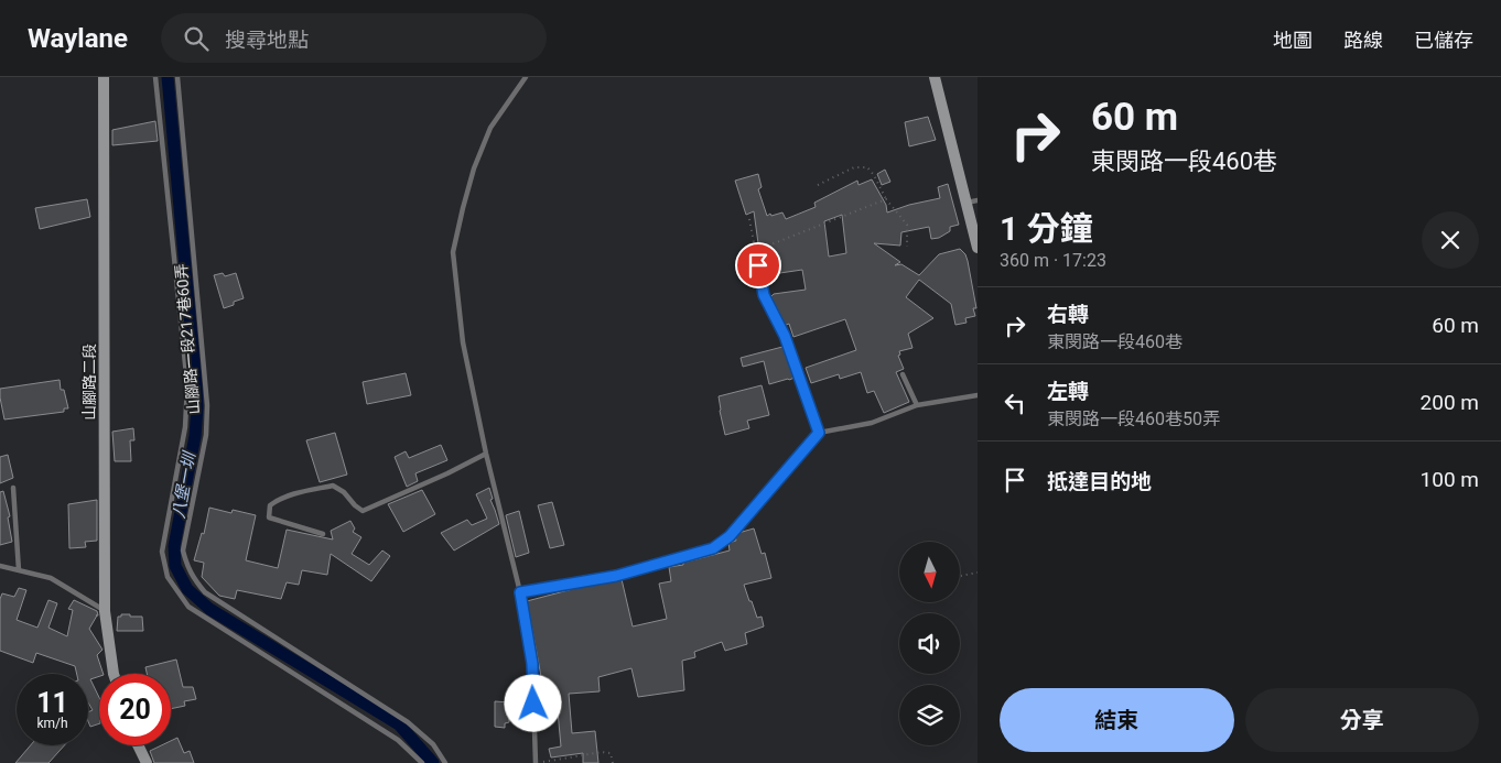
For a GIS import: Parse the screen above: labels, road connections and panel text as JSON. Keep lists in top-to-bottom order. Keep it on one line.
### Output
{"streets":{"main road":["山腳路二段"],"lane":["山腳路一段217巷60弄"]},"water":["八堡一圳"],"north":"bottom","page":{"header":"Waylane","search":"搜尋地點","nav":["地圖","路線","已儲存"],"turn":["60 m","東閔路一段460巷"],"heading":["1 分鐘","360 m · 17:23"],"list":[{"name":"右轉","note":"東閔路一段460巷","value":"60 m"},{"name":"左轉","note":"東閔路一段460巷50弄","value":"200 m"},{"name":"抵達目的地","value":"100 m"}],"speed":"11 km/h","limit":"20","buttons":["結束","分享"]}}
